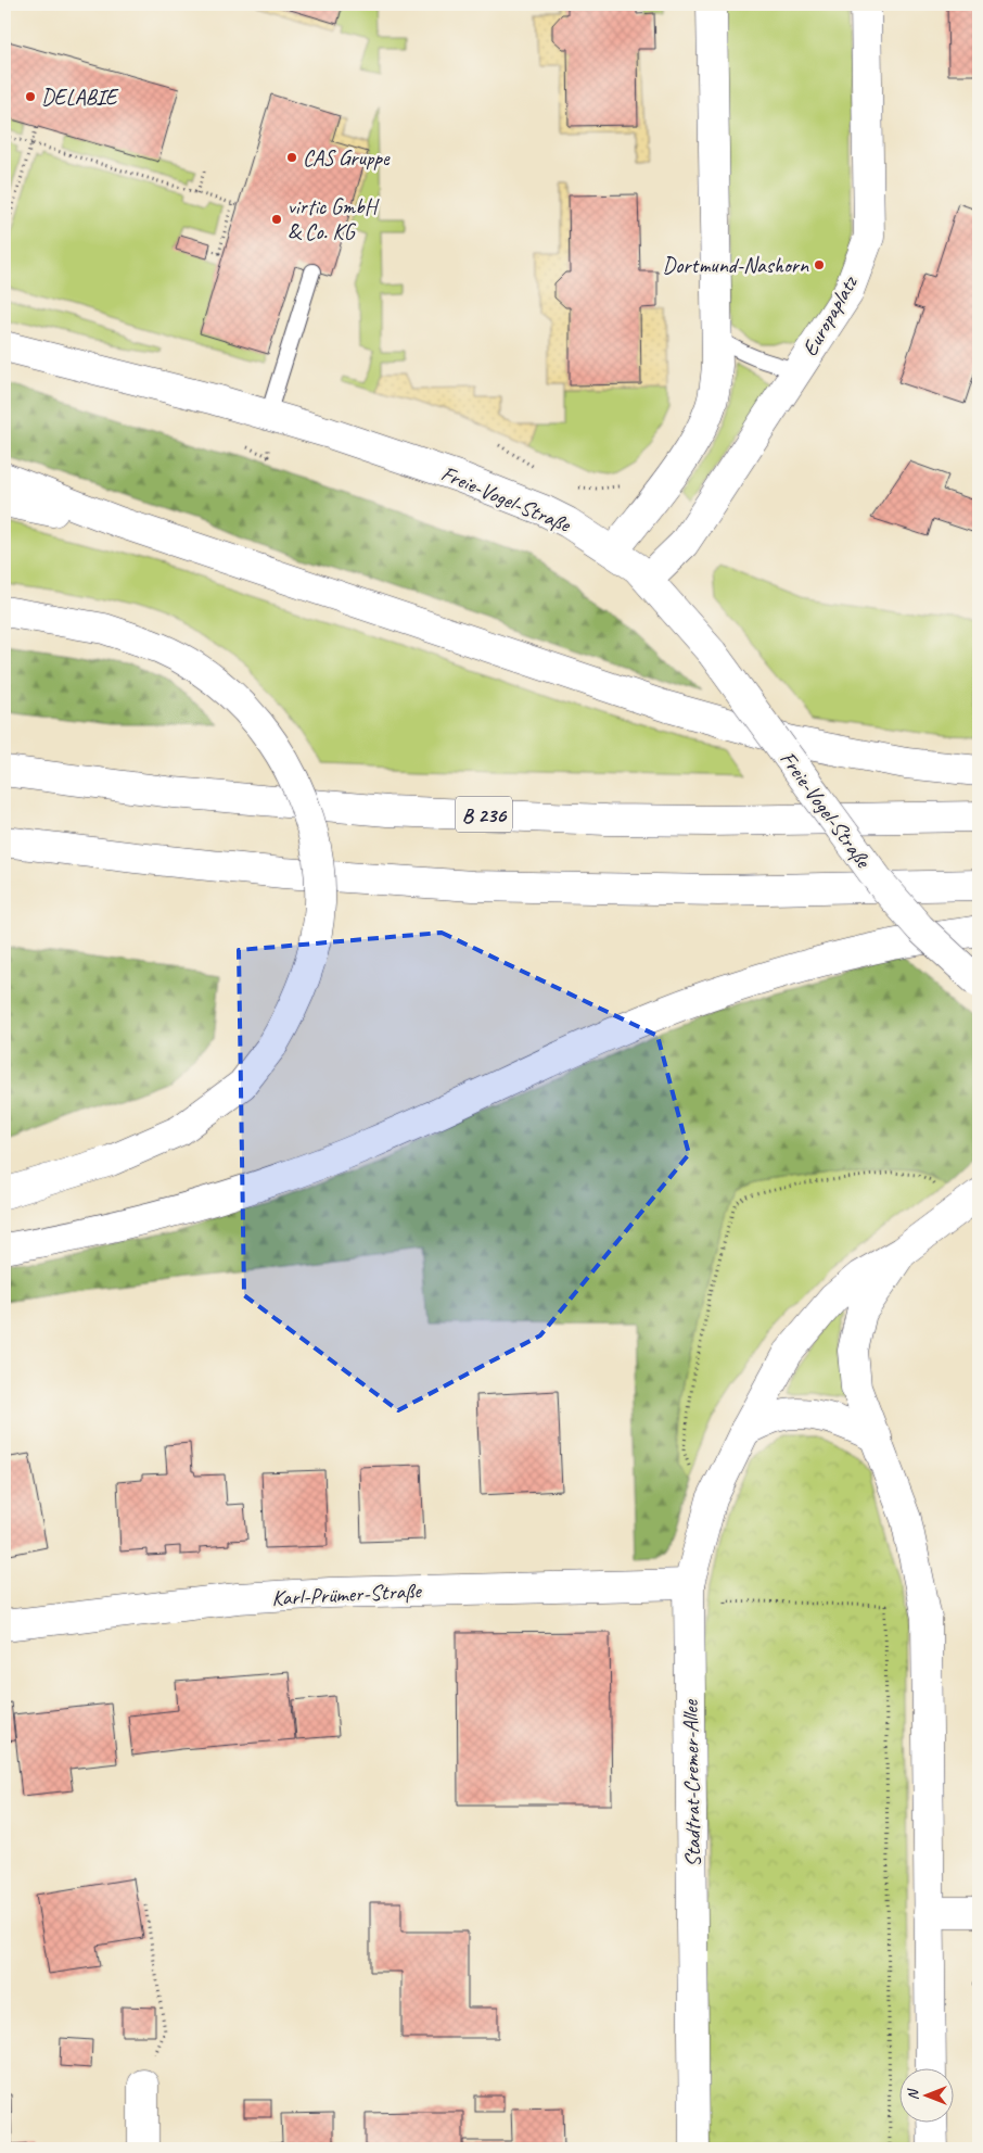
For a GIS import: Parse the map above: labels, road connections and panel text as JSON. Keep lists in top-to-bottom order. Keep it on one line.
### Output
{"streets":{"main road":["Europaplatz","Freie-Vogel-Straße","B 236","Karl-Prümer-Straße","Stadtrat-Cremer-Allee"]},"crossings":[["Europaplatz","Freie-Vogel-Straße"],["Karl-Prümer-Straße","Stadtrat-Cremer-Allee"]],"places":["DELABIE","CAS Gruppe","virtic GmbH & Co. KG","Dortmund-Nashorn"],"north":"left"}
